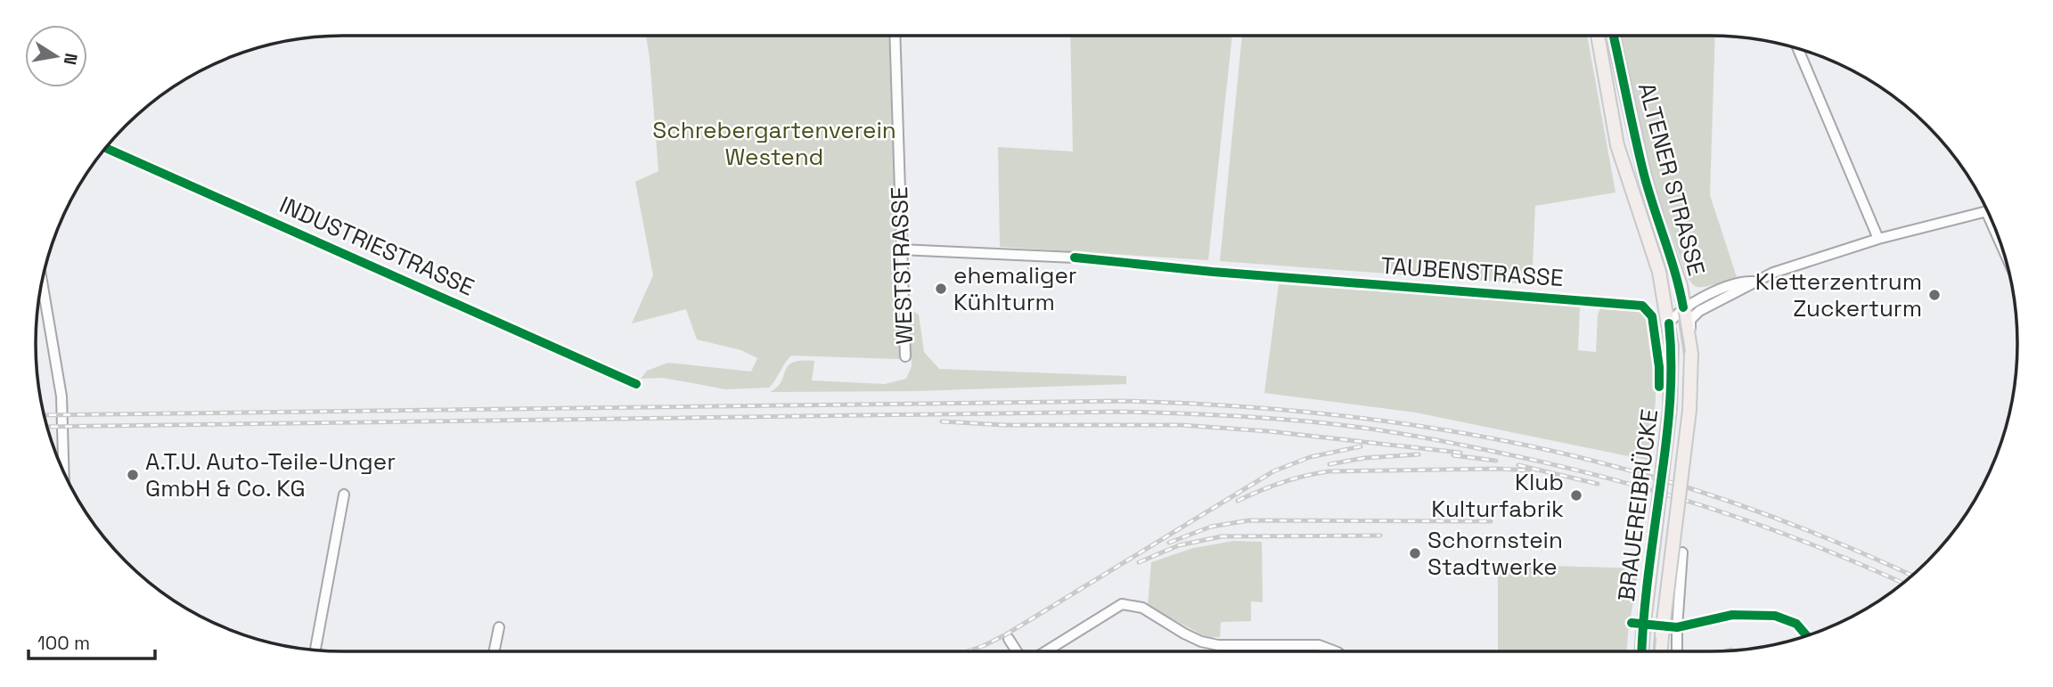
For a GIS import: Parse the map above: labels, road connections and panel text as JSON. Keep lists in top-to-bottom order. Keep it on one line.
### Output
{"streets":{"main road":["ALTENER STRASSE","BRAUEREIBRÜCKE"],"street":["INDUSTRIESTRASSE","WESTSTRASSE","TAUBENSTRASSE"]},"crossings":[["ALTENER STRASSE","BRAUEREIBRÜCKE"]],"parks":["Schrebergartenverein Westend"],"places":["ehemaliger Kühlturm","Kletterzentrum Zuckerturm","A.T.U. Auto-Teile-Unger GmbH & Co. KG","Klub Kulturfabrik","Schornstein Stadtwerke"],"scale_bar":"100 m","north":"right"}
